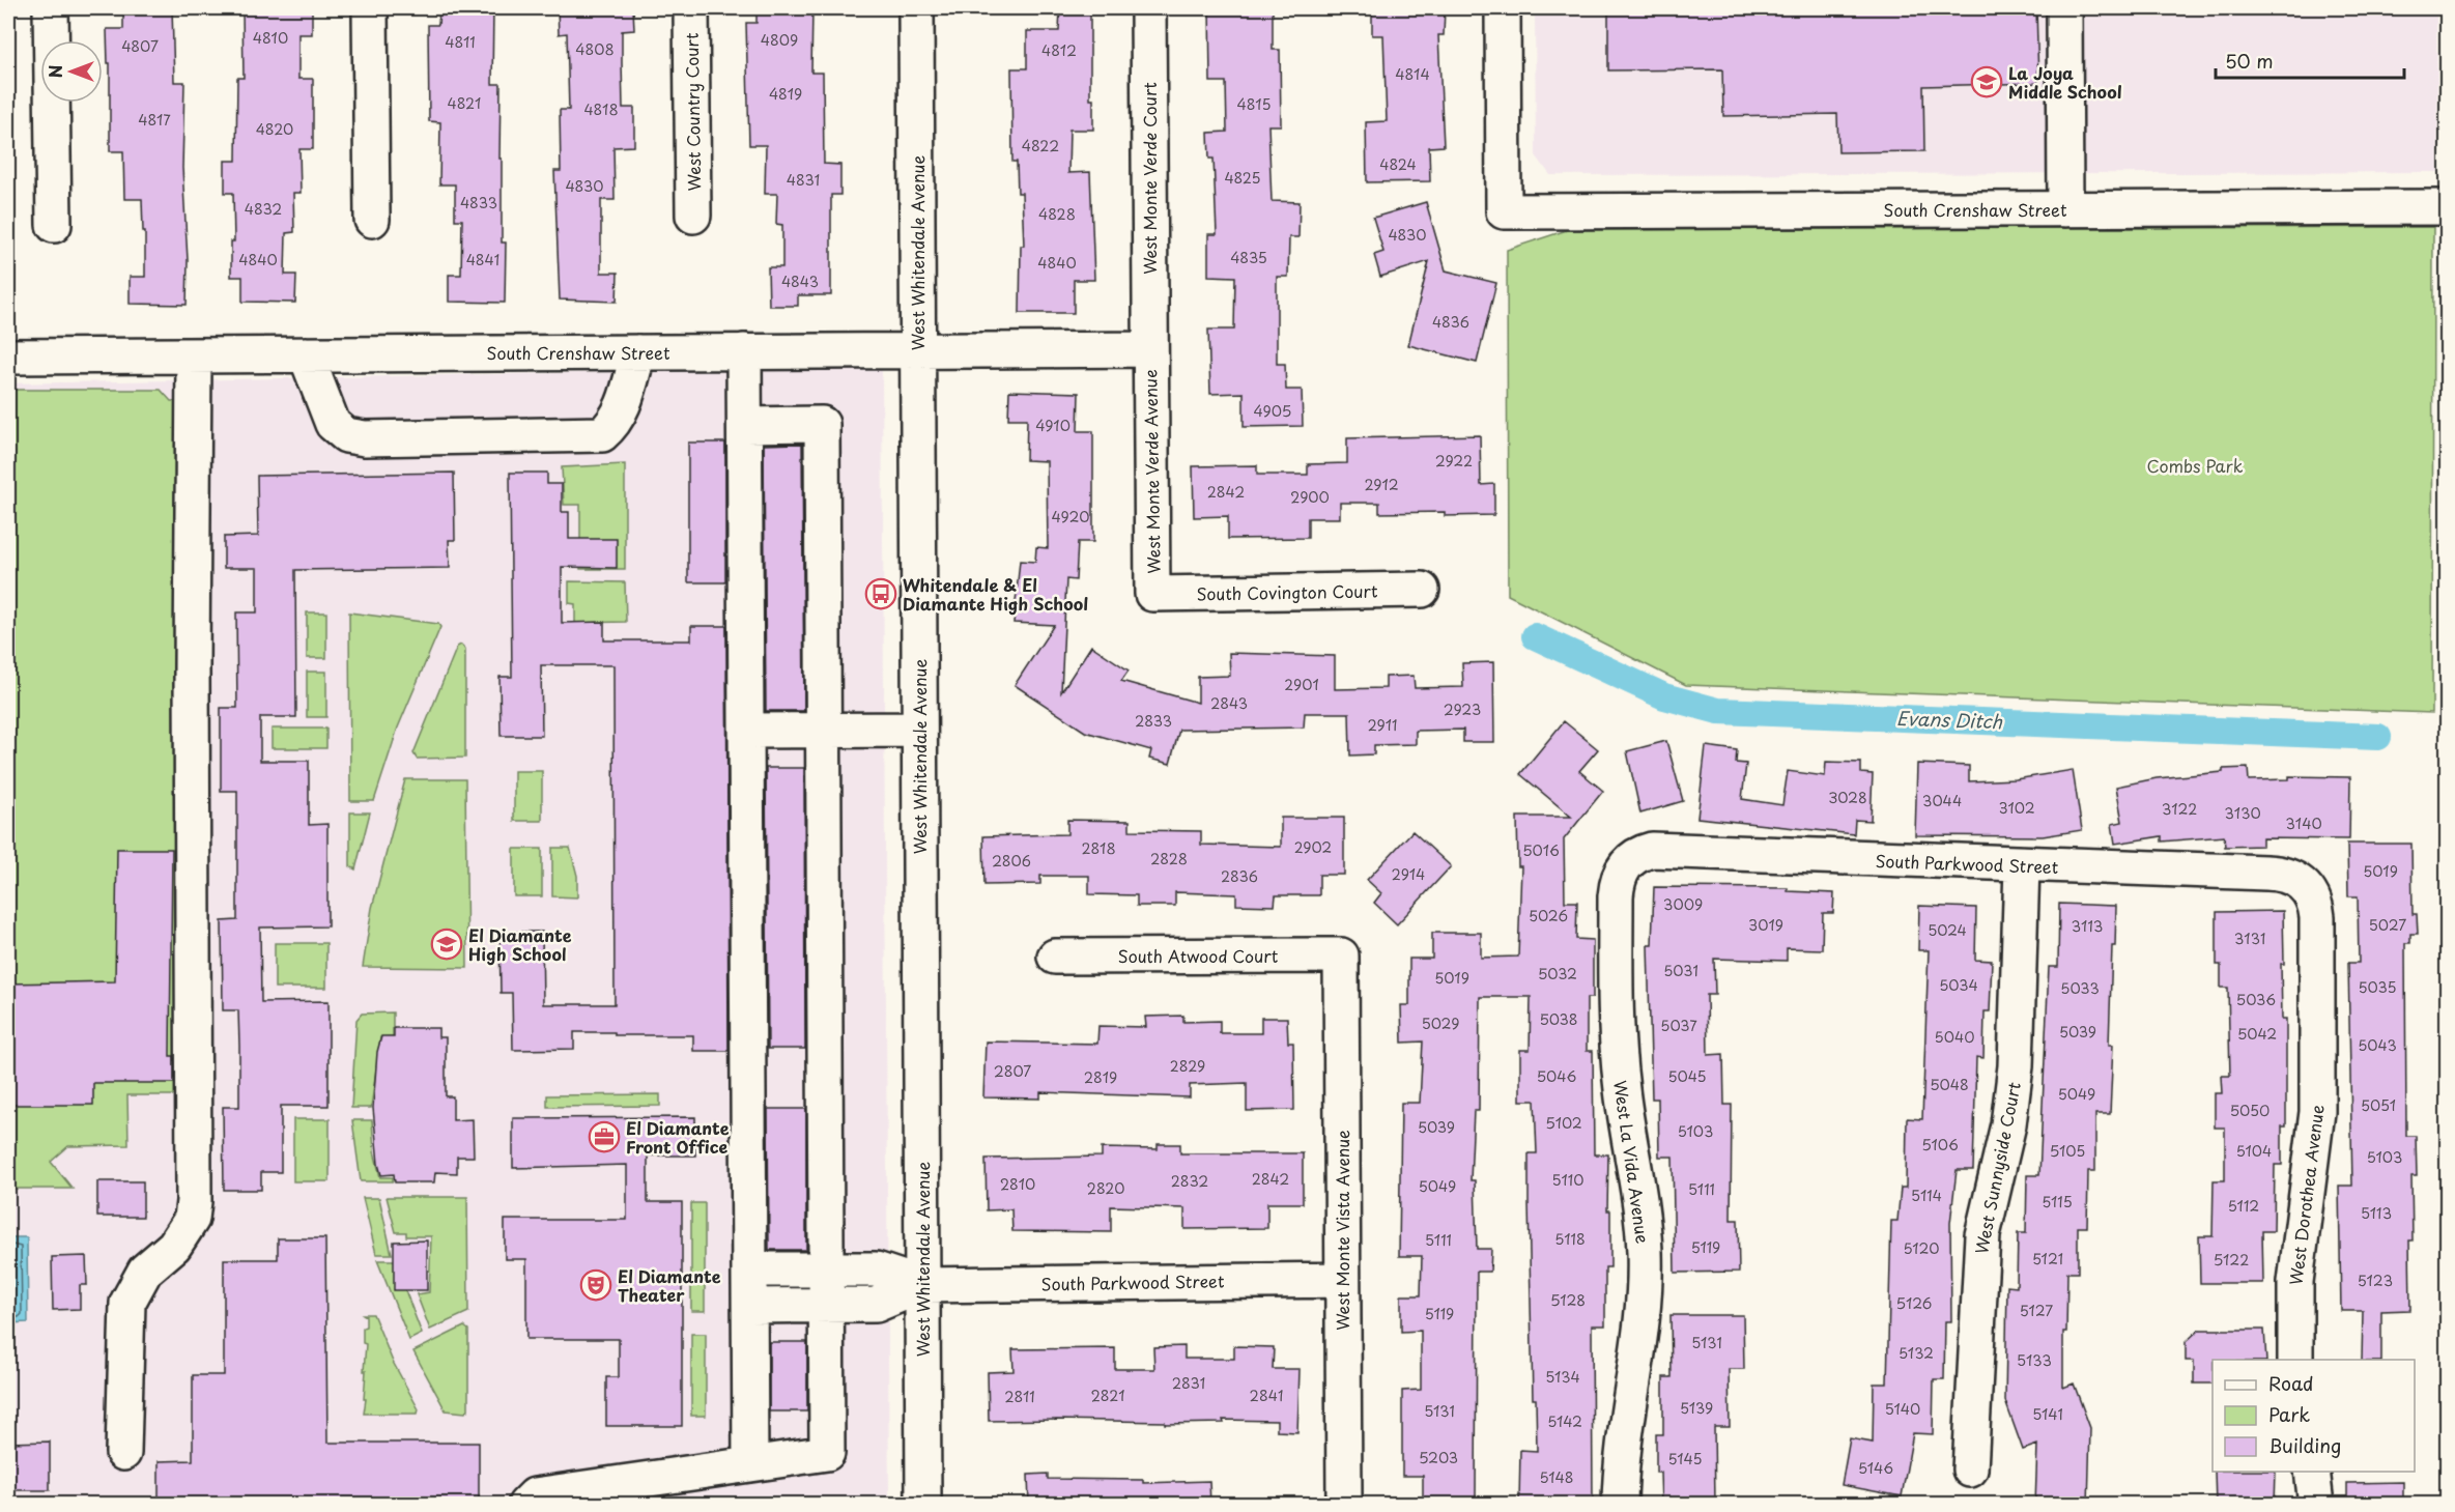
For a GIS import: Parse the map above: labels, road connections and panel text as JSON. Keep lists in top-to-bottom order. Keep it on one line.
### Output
{"streets":{"street":["West Country Court","West Monte Verde Court","South Crenshaw Street","West Whitendale Avenue","West Monte Verde Avenue","South Covington Court","South Parkwood Street","South Atwood Court","West La Vida Avenue","West Sunnyside Court","West Dorothea Avenue","West Monte Vista Avenue"]},"crossings":[["West Monte Verde Court","South Crenshaw Street"],["West Monte Verde Court","West Monte Verde Avenue"],["South Crenshaw Street","West Whitendale Avenue"],["South Crenshaw Street","West Monte Verde Avenue"],["West Whitendale Avenue","South Parkwood Street"],["West Monte Verde Avenue","South Covington Court"],["South Parkwood Street","West La Vida Avenue"],["South Parkwood Street","West Sunnyside Court"],["South Parkwood Street","West Dorothea Avenue"],["South Parkwood Street","West Monte Vista Avenue"],["South Atwood Court","West Monte Vista Avenue"]],"water":["Evans Ditch"],"parks":["Combs Park"],"places":{"school or university":["La Joya Middle School","El Diamante High School"],"bus stop":["Whitendale & El Diamante High School"],"office":["El Diamante Front Office"],"theatre":["El Diamante Theater"]},"house_numbers":["4810","4809","4811","4807","4808","4812","4814","4819","4821","4815","4818","4817","4820","4822","4824","4825","4831","4830","4833","4832","4828","4830","4835","4840","4841","4840","4843","4836","4905","4910","2922","2912","2842","2900","4920","2901","2843","2923","2833","2911","3028","3044","3102","3122","3130","3140","2902","2818","5016","2828","2806","5019","2914","2836","3009","5026","3019","5027","3113","5024","3131","5031","5032","5019","5034","5035","5033","5036","5038","5029","5037","5039","5042","5040","5043","2829","2807","5046","5045","2819","5048","5049","5051","5050","5102","5039","5103","5106","5105","5104","5103","2842","5110","2832","2810","5049","2820","5111","5114","5115","5112","5113","5118","5111","5119","5120","5121","5122","5123","5128","5126","5127","5119","5131","5132","5133","5134","2831","2821","2841","2811","5139","5140","5131","5141","5142","5203","5145","5146","5148"],"legend":["Road","Park","Building"],"scale_bar":"50 m","north":"left"}
